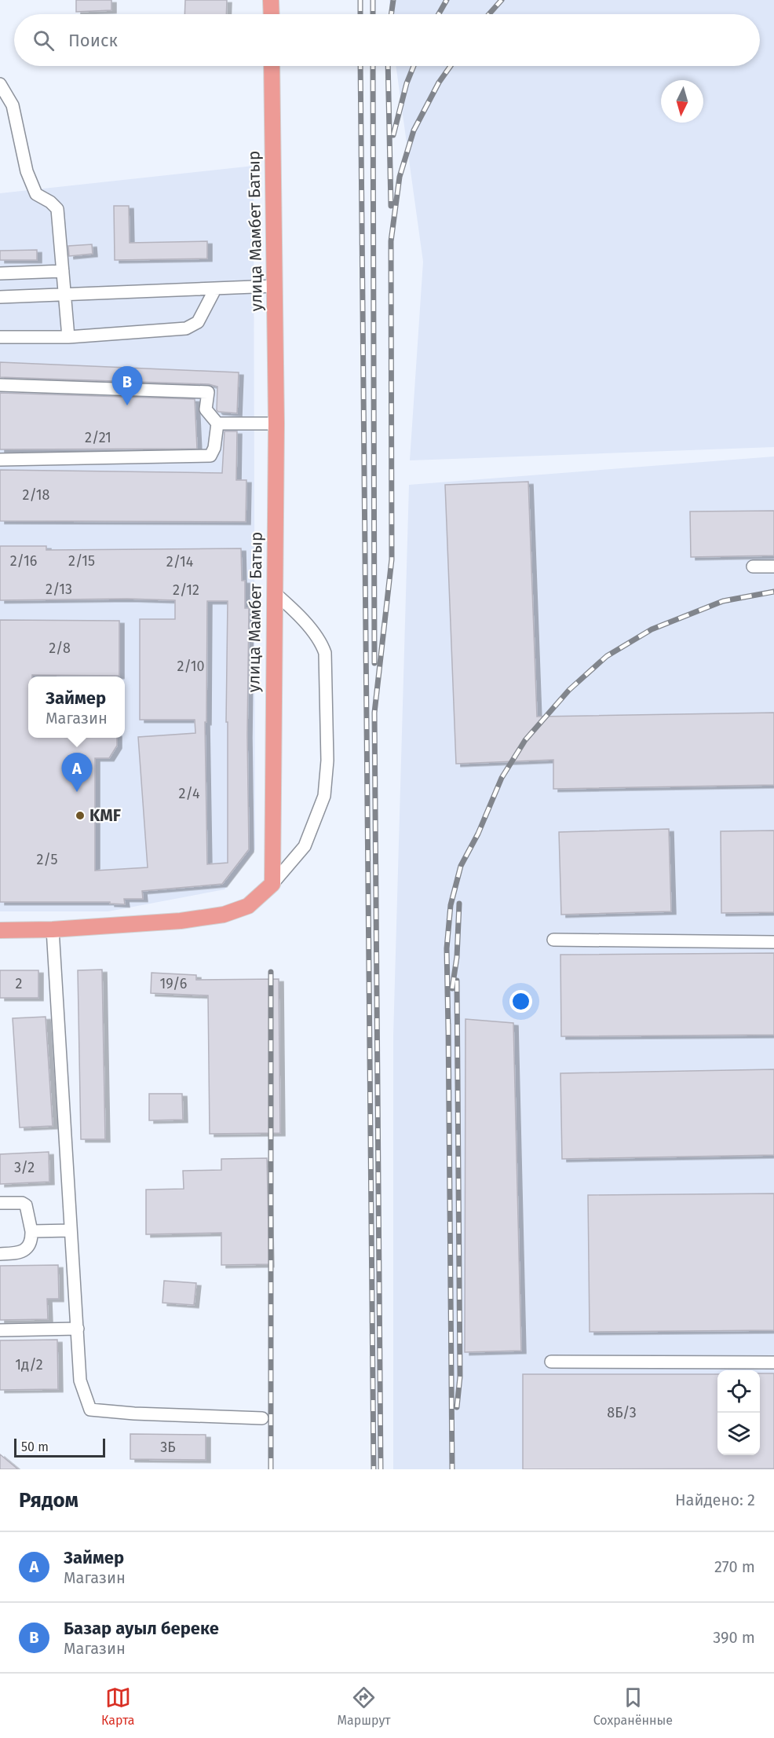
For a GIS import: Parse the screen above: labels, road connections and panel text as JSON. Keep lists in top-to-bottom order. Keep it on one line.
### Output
{"streets":{"main road":["улица Мамбет Батыр"]},"places":["KMF"],"house_numbers":["2/21","2/18","2/16","2/15","2/14","2/13","2/12","2/8","2/10","2/4","2/5","2","19/6","3/2","1д/2","8Б/3","3Б"],"scale_bar":"50 m","north":"bottom","page":{"search":"Поиск","pins":["B","A"],"popup":["Займер","Магазин"],"scale":"50 m","heading":["Рядом","Найдено: 2"],"list":[{"mark":"A","name":"Займер","note":"Магазин","value":"270 m"},{"mark":"B","name":"Базар ауыл береке","note":"Магазин","value":"390 m"}],"nav":["Карта","Маршрут","Сохранённые"]}}
